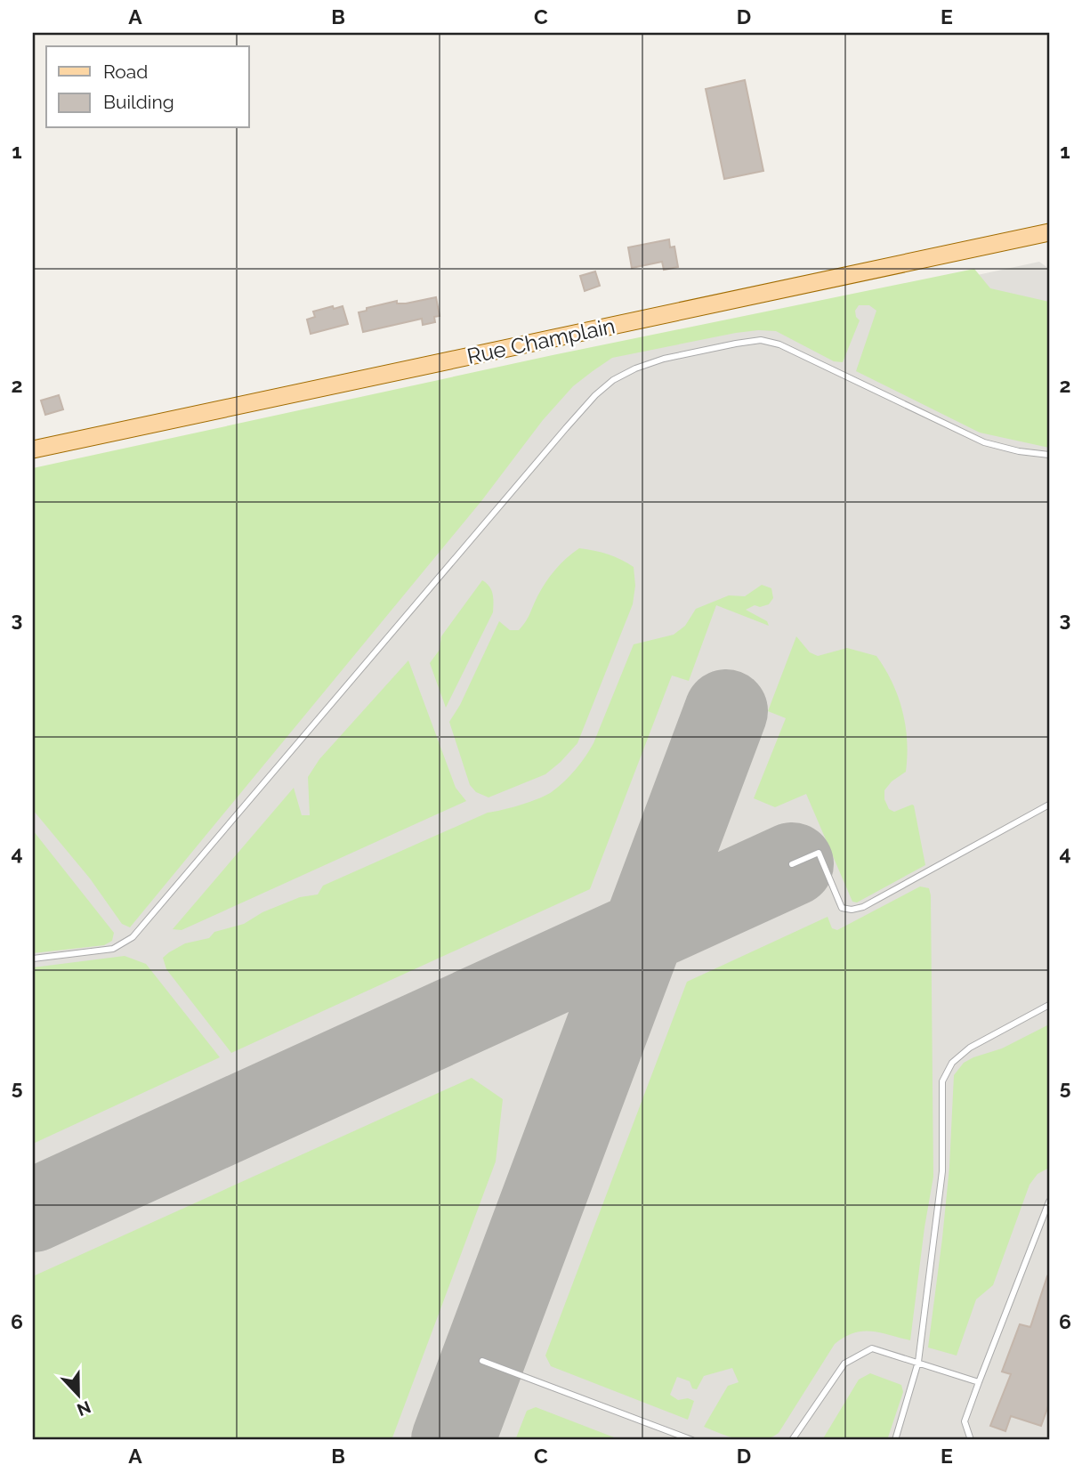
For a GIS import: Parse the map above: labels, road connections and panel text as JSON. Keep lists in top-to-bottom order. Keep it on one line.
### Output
{"streets":{"main road":["Rue Champlain"]},"legend":["Road","Building"],"north":"bottom","grid":{"columns":["A","B","C","D","E"],"rows":["1","2","3","4","5","6"]}}
